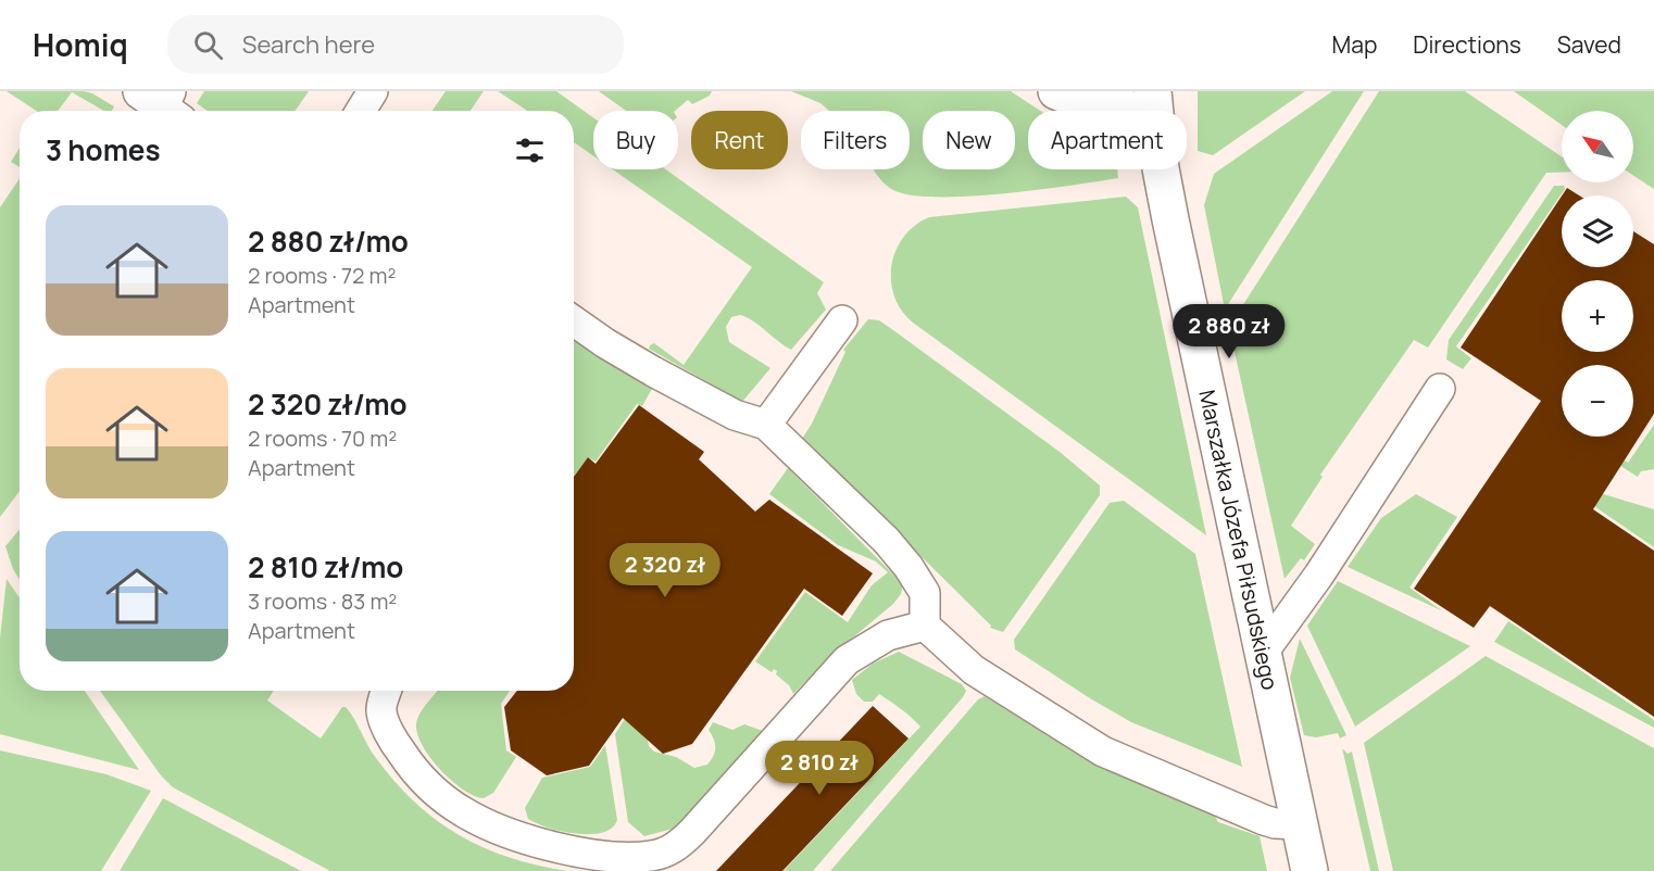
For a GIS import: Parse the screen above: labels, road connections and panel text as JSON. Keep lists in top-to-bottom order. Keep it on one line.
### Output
{"streets":{"street":["Marszałka Józefa Piłsudskiego"]},"north":"top left","page":{"header":"Homiq","search":"Search here","nav":["Map","Directions","Saved"],"map_buttons":["+","−"],"chip":["Buy","Rent","Filters","New","Apartment"],"heading":"3 homes","list":[{"name":"2 880 zł/mo","note":"2 rooms · 72 m² · Apartment"},{"name":"2 320 zł/mo","note":"2 rooms · 70 m² · Apartment"},{"name":"2 810 zł/mo","note":"3 rooms · 83 m² · Apartment"}],"price":["2 880 zł","2 320 zł","2 810 zł"]}}
